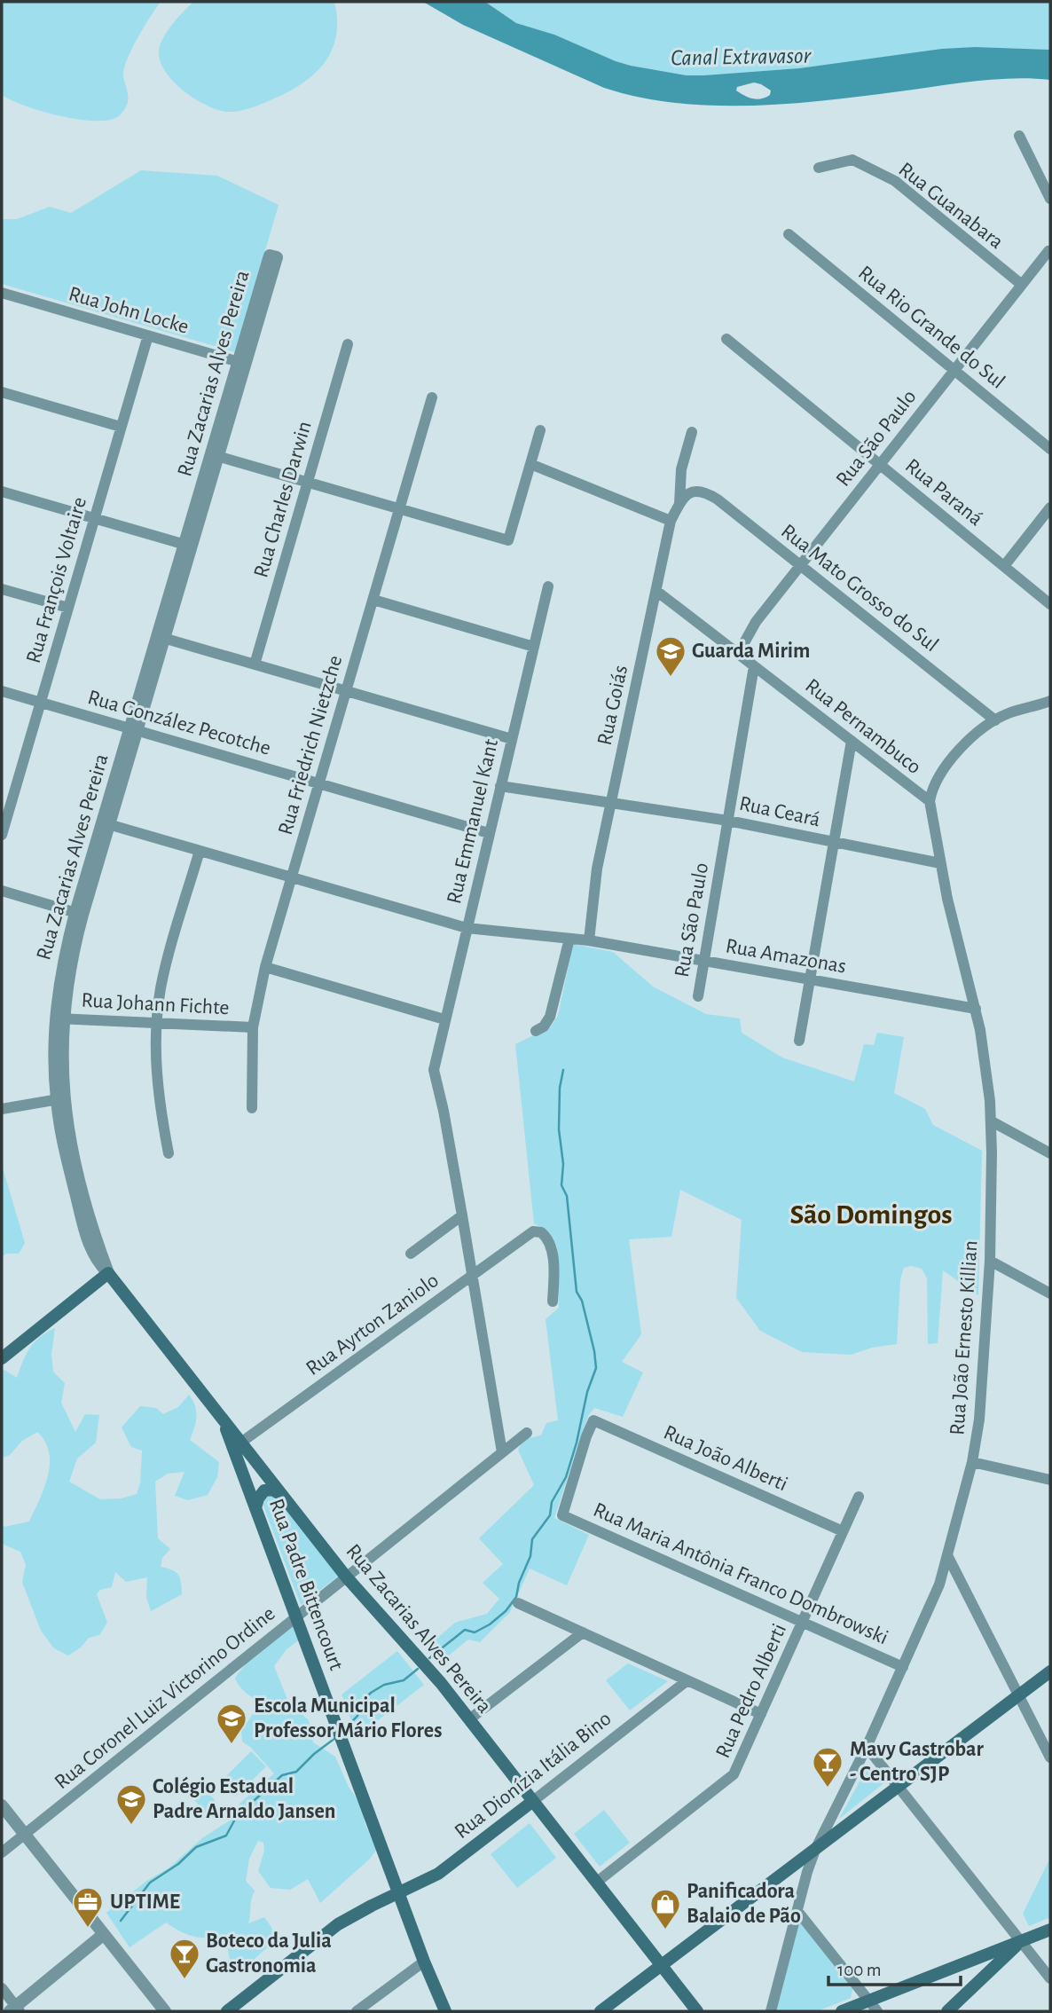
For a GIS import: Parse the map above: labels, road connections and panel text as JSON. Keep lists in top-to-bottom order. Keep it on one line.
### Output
{"streets":{"main road":["Rua Zacarias Alves Pereira","Rua Padre Bittencourt","Rua Dionízia Itália Bino"],"street":["Rua Guanabara","Rua John Locke","Rua Rio Grande do Sul","Rua São Paulo","Rua Paraná","Rua Charles Darwin","Rua François Voltaire","Rua Mato Grosso do Sul","Rua Goiás","Rua González Pecotche","Rua Pernambuco","Rua Friedrich Nietzche","Rua Ceará","Rua Emmanuel Kant","Rua Amazonas","Rua Johann Fichte","Rua Ayrton Zaniolo","Rua João Ernesto Killian","Rua João Alberti","Rua Maria Antônia Franco Dombrowski","Rua Pedro Alberti","Rua Coronel Luiz Victorino Ordine"]},"crossings":[["Rua Guanabara","Rua São Paulo"],["Rua John Locke","Rua Zacarias Alves Pereira"],["Rua John Locke","Rua François Voltaire"],["Rua Rio Grande do Sul","Rua São Paulo"],["Rua Zacarias Alves Pereira","Rua González Pecotche"],["Rua Zacarias Alves Pereira","Rua Amazonas"],["Rua Zacarias Alves Pereira","Rua Johann Fichte"],["Rua Zacarias Alves Pereira","Rua Ayrton Zaniolo"],["Rua Zacarias Alves Pereira","Rua Padre Bittencourt"],["Rua Zacarias Alves Pereira","Rua Pedro Alberti"],["Rua Zacarias Alves Pereira","Rua Coronel Luiz Victorino Ordine"],["Rua Zacarias Alves Pereira","Rua Dionízia Itália Bino"],["Rua São Paulo","Rua Paraná"],["Rua São Paulo","Rua Mato Grosso do Sul"],["Rua São Paulo","Rua Pernambuco"],["Rua São Paulo","Rua Ceará"],["Rua São Paulo","Rua Amazonas"],["Rua François Voltaire","Rua González Pecotche"],["Rua Mato Grosso do Sul","Rua Goiás"],["Rua Goiás","Rua Pernambuco"],["Rua Goiás","Rua Ceará"],["Rua Goiás","Rua Amazonas"],["Rua González Pecotche","Rua Friedrich Nietzche"],["Rua González Pecotche","Rua Emmanuel Kant"],["Rua Pernambuco","Rua João Ernesto Killian"],["Rua Friedrich Nietzche","Rua Amazonas"],["Rua Friedrich Nietzche","Rua Johann Fichte"],["Rua Ceará","Rua Emmanuel Kant"],["Rua Ceará","Rua João Ernesto Killian"],["Rua Emmanuel Kant","Rua Amazonas"],["Rua Amazonas","Rua João Ernesto Killian"],["Rua Ayrton Zaniolo","Rua Padre Bittencourt"],["Rua João Ernesto Killian","Rua Maria Antônia Franco Dombrowski"],["Rua João Alberti","Rua Maria Antônia Franco Dombrowski"],["Rua João Alberti","Rua Pedro Alberti"],["Rua Maria Antônia Franco Dombrowski","Rua Pedro Alberti"],["Rua Padre Bittencourt","Rua Coronel Luiz Victorino Ordine"],["Rua Padre Bittencourt","Rua Dionízia Itália Bino"]],"districts":["São Domingos"],"water":["Canal Extravasor"],"places":{"school or university":["Guarda Mirim","Escola Municipal Professor Mário Flores","Colégio Estadual Padre Arnaldo Jansen"],"bar":["Mavy Gastrobar - Centro SJP","Boteco da Julia Gastronomia"],"office":["UPTIME"],"shop":["Panificadora Balaio de Pão"]},"scale_bar":"100 m"}
